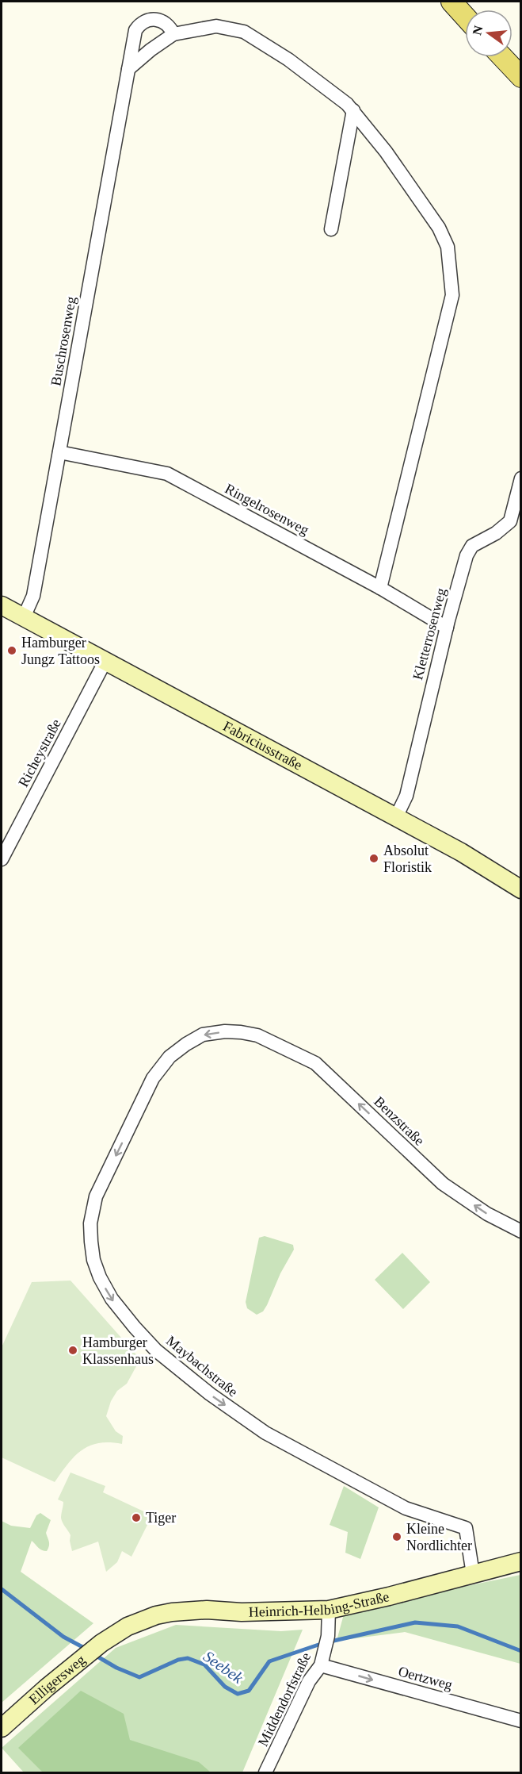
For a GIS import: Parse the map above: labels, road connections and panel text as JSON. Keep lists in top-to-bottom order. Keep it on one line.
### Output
{"streets":{"street":["Buschrosenweg","Ringelrosenweg","Kletterrosenweg","Fabriciusstraße","Richeystraße","Benzstraße","Maybachstraße","Heinrich-Helbing-Straße","Oertzweg","Elligersweg","Middendorfstraße"]},"crossings":[["Buschrosenweg","Ringelrosenweg"],["Buschrosenweg","Fabriciusstraße"],["Ringelrosenweg","Kletterrosenweg"],["Kletterrosenweg","Fabriciusstraße"],["Fabriciusstraße","Richeystraße"],["Benzstraße","Maybachstraße"],["Maybachstraße","Heinrich-Helbing-Straße"],["Heinrich-Helbing-Straße","Elligersweg"],["Heinrich-Helbing-Straße","Middendorfstraße"],["Oertzweg","Middendorfstraße"]],"one_way":["Benzstraße","Oertzweg"],"water":["Seebek"],"places":["Hamburger Jungz Tattoos","Absolut Floristik","Hamburger Klassenhaus","Tiger","Kleine Nordlichter"],"north":"left"}
